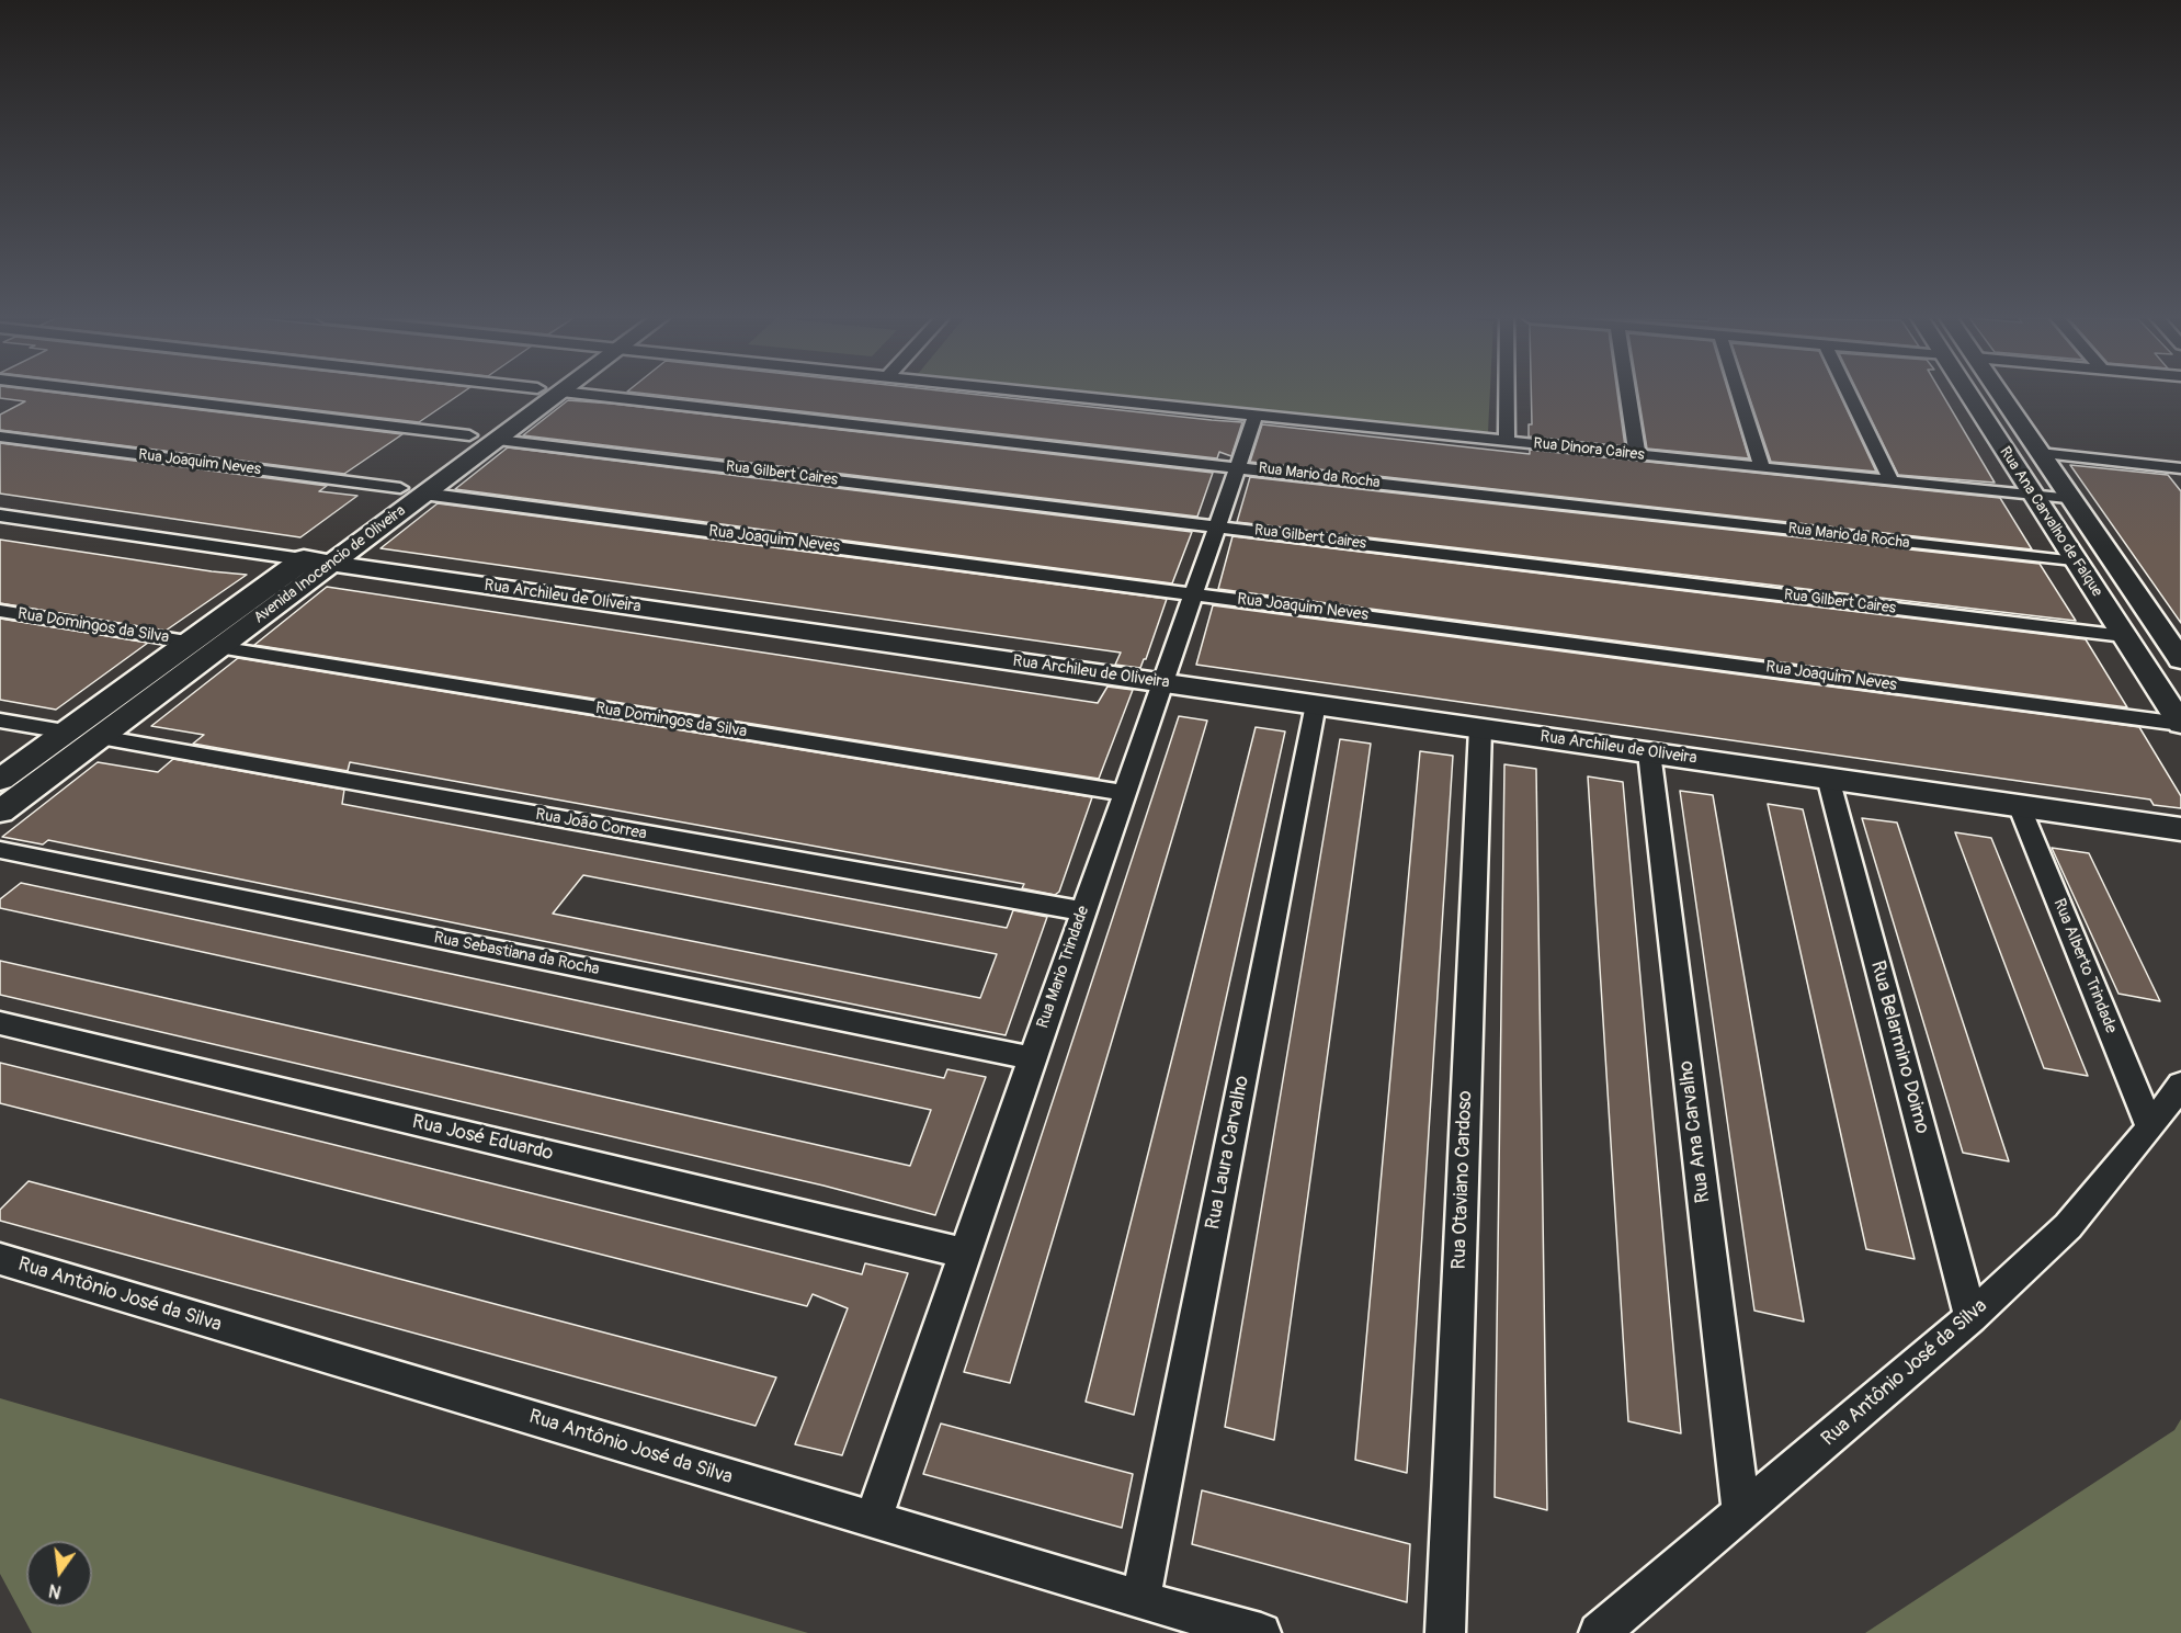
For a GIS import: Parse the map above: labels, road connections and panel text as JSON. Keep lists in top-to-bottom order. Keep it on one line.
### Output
{"streets":{"street":["Rua Dinora Caires","Rua Joaquim Neves","Rua Gilbert Caires","Rua Mario da Rocha","Rua Ana Carvalho de Falque","Avenida Inocencio de Oliveira","Rua Archileu de Oliveira","Rua Domingos da Silva","Rua João Correa","Rua Sebastiana da Rocha","Rua Alberto Trindade","Rua Mario Trindade","Rua Belarmino Doimo","Rua Ana Carvalho","Rua José Eduardo","Rua Laura Carvalho","Rua Otaviano Cardoso","Rua Antônio José da Silva"]},"crossings":[["Rua Dinora Caires","Rua Ana Carvalho de Falque"],["Rua Dinora Caires","Rua Mario Trindade"],["Rua Joaquim Neves","Rua Ana Carvalho de Falque"],["Rua Joaquim Neves","Avenida Inocencio de Oliveira"],["Rua Joaquim Neves","Rua Mario Trindade"],["Rua Gilbert Caires","Rua Ana Carvalho de Falque"],["Rua Gilbert Caires","Avenida Inocencio de Oliveira"],["Rua Gilbert Caires","Rua Mario Trindade"],["Rua Mario da Rocha","Rua Ana Carvalho de Falque"],["Rua Mario da Rocha","Rua Mario Trindade"],["Avenida Inocencio de Oliveira","Rua Archileu de Oliveira"],["Avenida Inocencio de Oliveira","Rua Domingos da Silva"],["Avenida Inocencio de Oliveira","Rua João Correa"],["Rua Archileu de Oliveira","Rua Alberto Trindade"],["Rua Archileu de Oliveira","Rua Mario Trindade"],["Rua Archileu de Oliveira","Rua Belarmino Doimo"],["Rua Archileu de Oliveira","Rua Ana Carvalho"],["Rua Archileu de Oliveira","Rua Laura Carvalho"],["Rua Archileu de Oliveira","Rua Otaviano Cardoso"],["Rua Domingos da Silva","Rua Mario Trindade"],["Rua João Correa","Rua Mario Trindade"],["Rua Sebastiana da Rocha","Rua Mario Trindade"],["Rua Alberto Trindade","Rua Antônio José da Silva"],["Rua Mario Trindade","Rua José Eduardo"],["Rua Mario Trindade","Rua Antônio José da Silva"],["Rua Belarmino Doimo","Rua Antônio José da Silva"],["Rua Ana Carvalho","Rua Antônio José da Silva"],["Rua Laura Carvalho","Rua Antônio José da Silva"]],"north":"bottom"}
